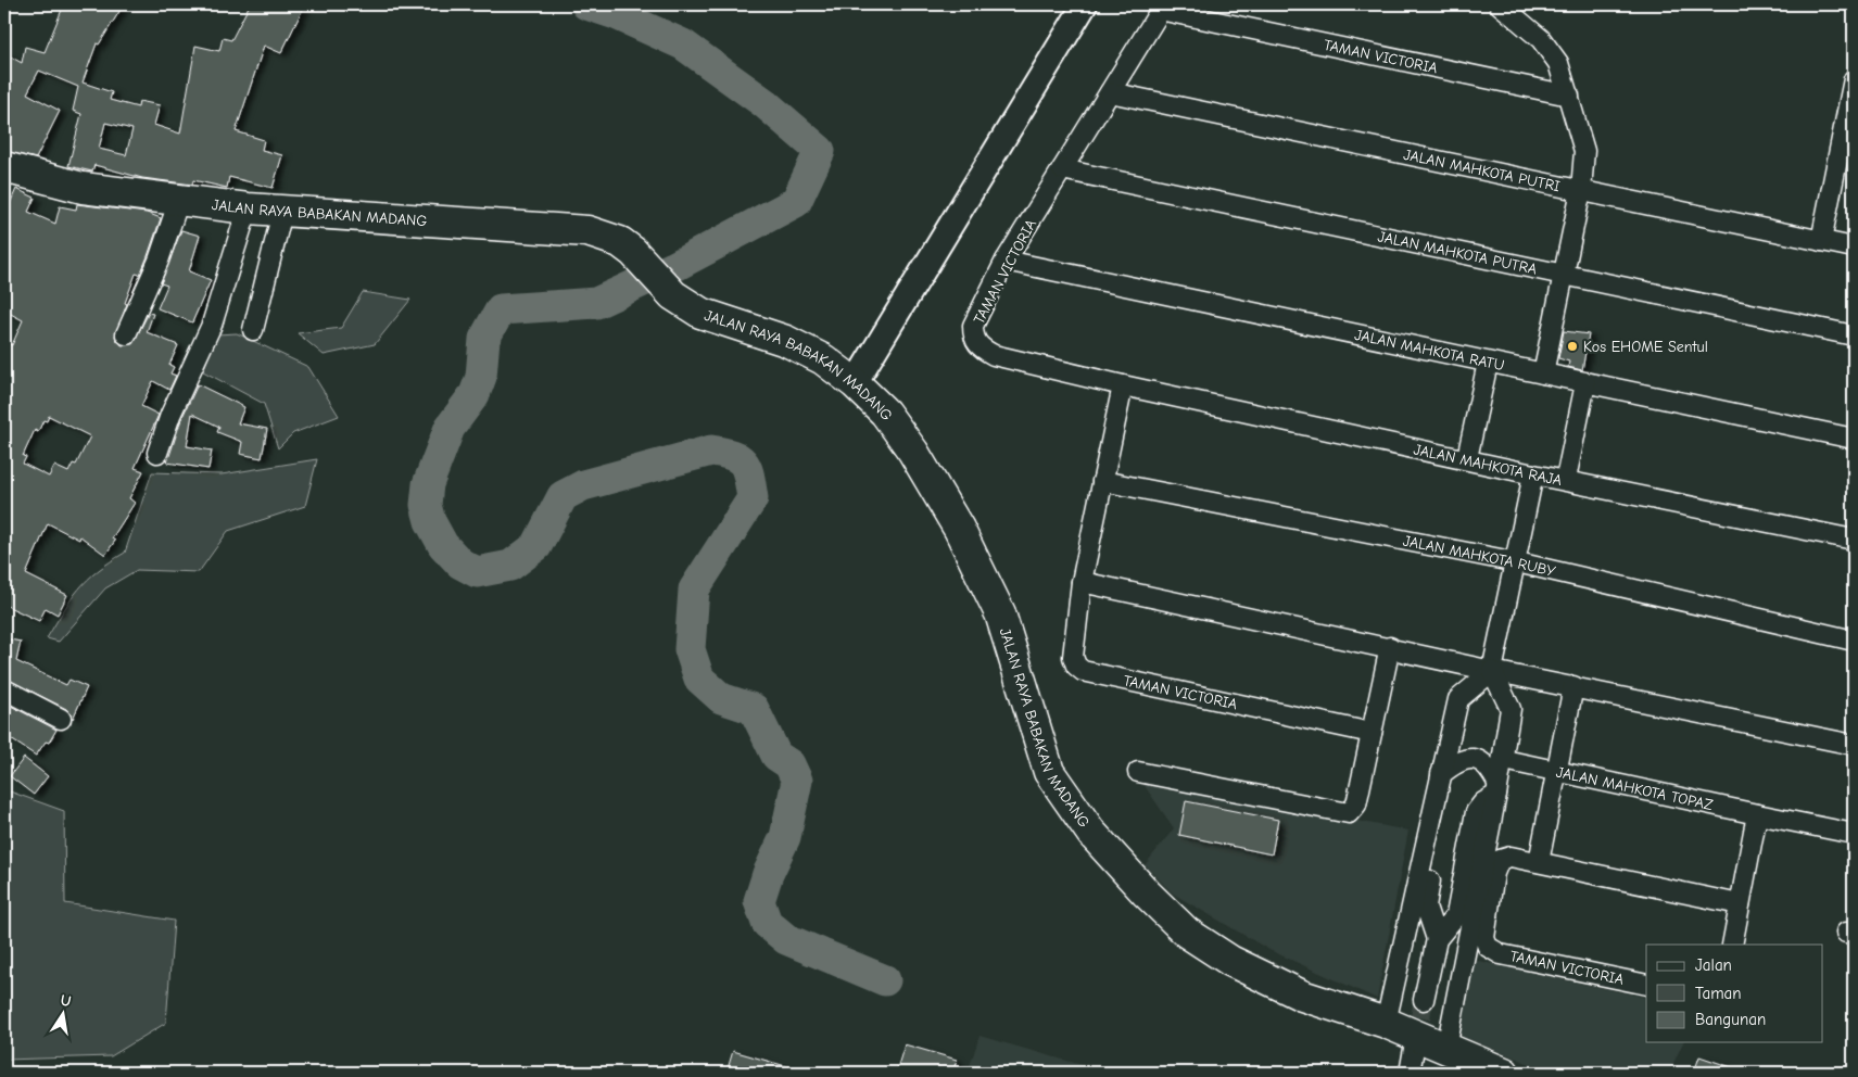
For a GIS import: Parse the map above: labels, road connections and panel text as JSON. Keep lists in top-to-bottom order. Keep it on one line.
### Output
{"streets":{"main road":["JALAN RAYA BABAKAN MADANG"],"street":["TAMAN VICTORIA","JALAN MAHKOTA PUTRI","JALAN MAHKOTA PUTRA","JALAN MAHKOTA RATU","JALAN MAHKOTA RAJA","JALAN MAHKOTA RUBY","JALAN MAHKOTA TOPAZ"]},"crossings":[["TAMAN VICTORIA","JALAN MAHKOTA PUTRI"],["TAMAN VICTORIA","JALAN MAHKOTA PUTRA"],["TAMAN VICTORIA","JALAN MAHKOTA RATU"],["TAMAN VICTORIA","JALAN MAHKOTA RAJA"],["TAMAN VICTORIA","JALAN MAHKOTA RUBY"]],"places":["Kos EHOME Sentul"],"legend":["Jalan","Taman","Bangunan"],"north":"top"}
